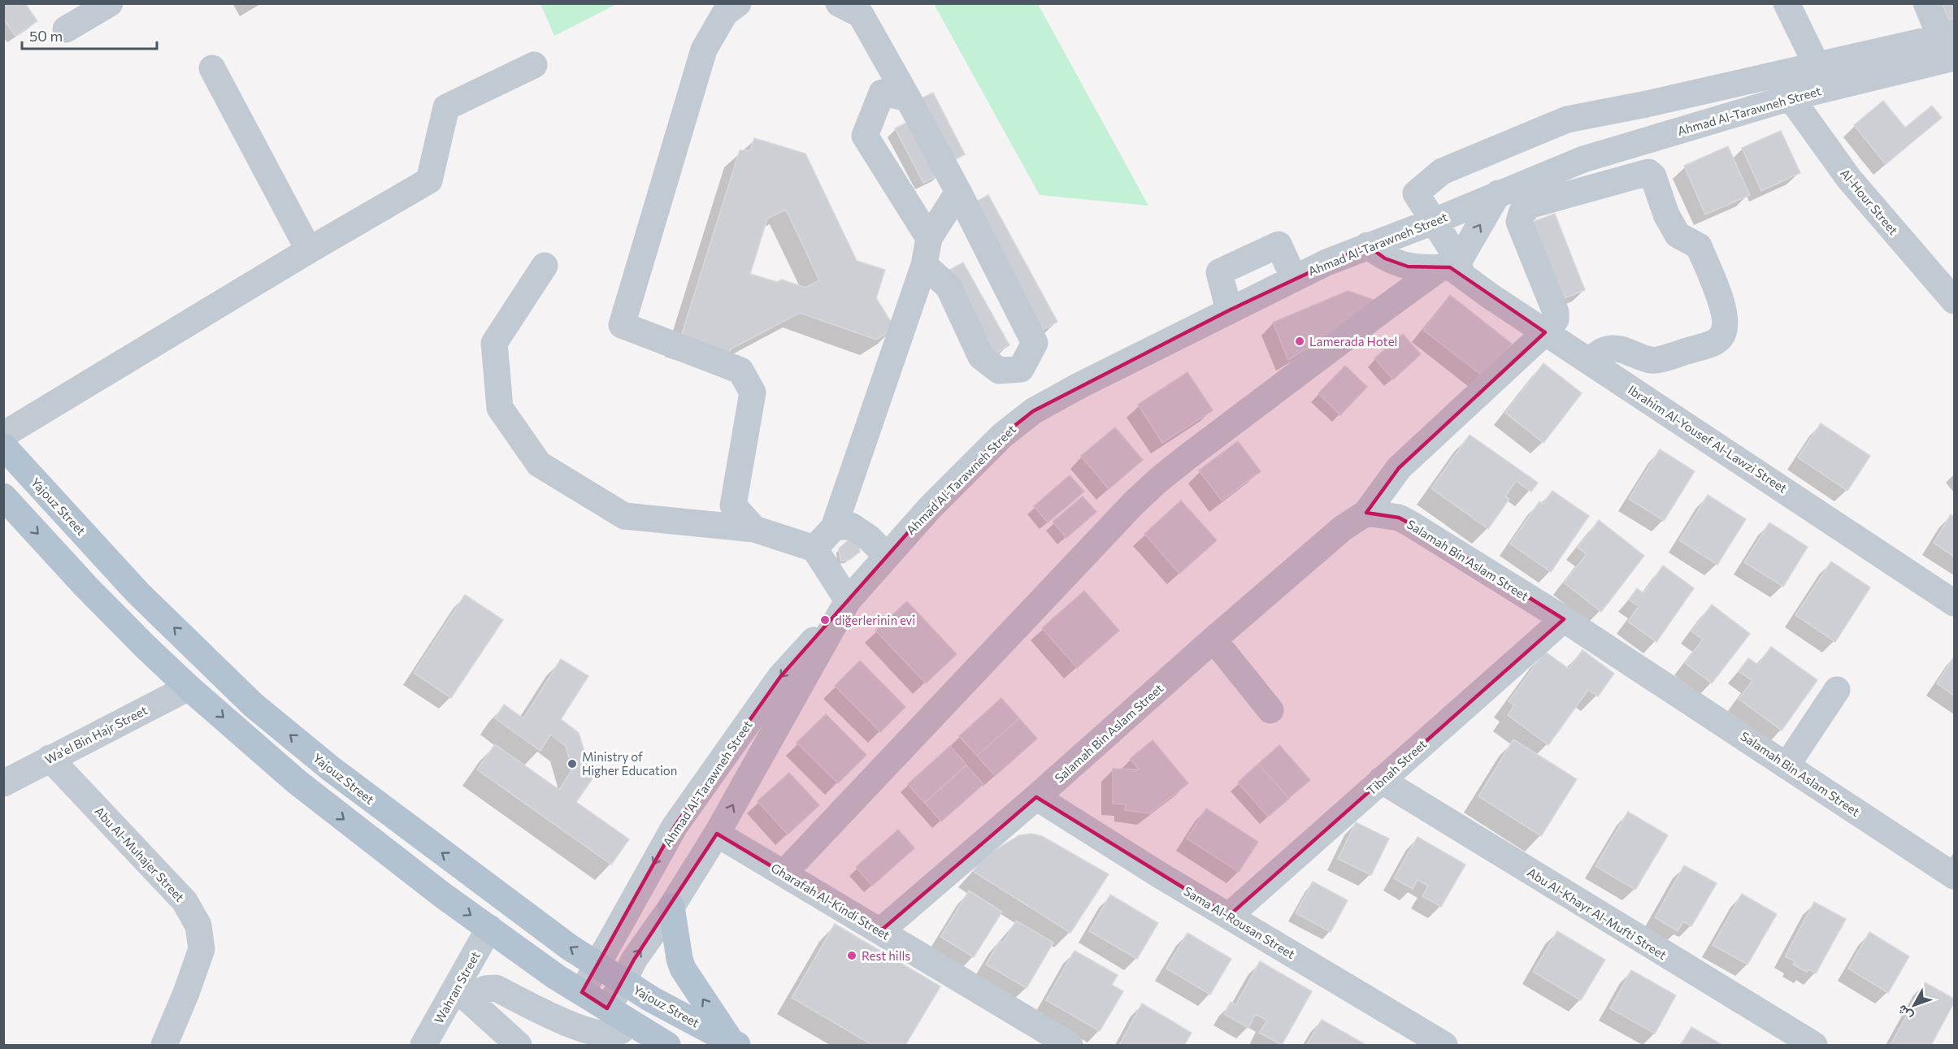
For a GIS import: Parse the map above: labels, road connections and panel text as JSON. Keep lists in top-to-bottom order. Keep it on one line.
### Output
{"streets":{"main road":["Yajouz Street"],"street":["Ahmad Al-Tarawneh Street","Al-Hour Street","Ibrahim Al-Yousef Al-Lawzi Street","Salamah Bin Aslam Street","Wa'el Bin Hajr Street","Tibnah Street","Abu Al-Muhajer Street","Gharafah Al-Kindi Street","Abu Al-Khayr Al-Mufti Street","Sama Al-Rousan Street","Wahran Street"]},"crossings":[["Ahmad Al-Tarawneh Street","Al-Hour Street"],["Ahmad Al-Tarawneh Street","Ibrahim Al-Yousef Al-Lawzi Street"],["Ahmad Al-Tarawneh Street","Yajouz Street"],["Ahmad Al-Tarawneh Street","Gharafah Al-Kindi Street"],["Salamah Bin Aslam Street","Tibnah Street"],["Salamah Bin Aslam Street","Gharafah Al-Kindi Street"],["Salamah Bin Aslam Street","Sama Al-Rousan Street"],["Wa'el Bin Hajr Street","Abu Al-Muhajer Street"],["Tibnah Street","Abu Al-Khayr Al-Mufti Street"],["Tibnah Street","Sama Al-Rousan Street"]],"places":["Lamerada Hotel","diğerlerinin evi","Ministry of Higher Education","Rest hills"],"scale_bar":"50 m","north":"bottom left"}
